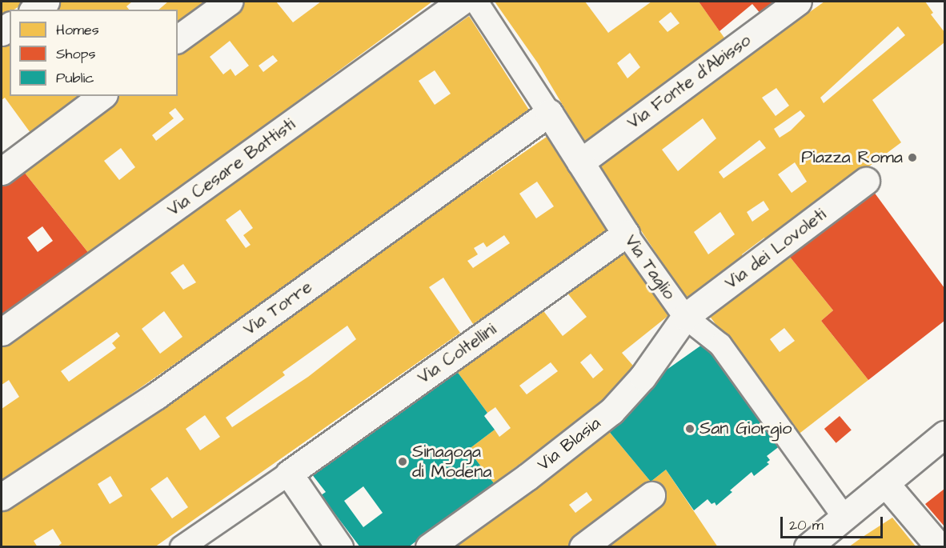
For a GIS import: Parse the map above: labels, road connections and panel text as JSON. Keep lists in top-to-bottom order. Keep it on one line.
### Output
{"streets":{"street":["Via Fonte d’Abisso","Via Cesare Battisti","Via dei Lovoleti","Via Taglio","Via Torre","Via Coltellini","Via Blasia"]},"crossings":[["Via Fonte d’Abisso","Via Taglio"],["Via dei Lovoleti","Via Taglio"],["Via dei Lovoleti","Via Blasia"],["Via Taglio","Via Torre"],["Via Taglio","Via Coltellini"],["Via Taglio","Via Blasia"]],"places":["Piazza Roma","San Giorgio","Sinagoga di Modena"],"legend":["Homes","Shops","Public"],"scale_bar":"20 m"}
